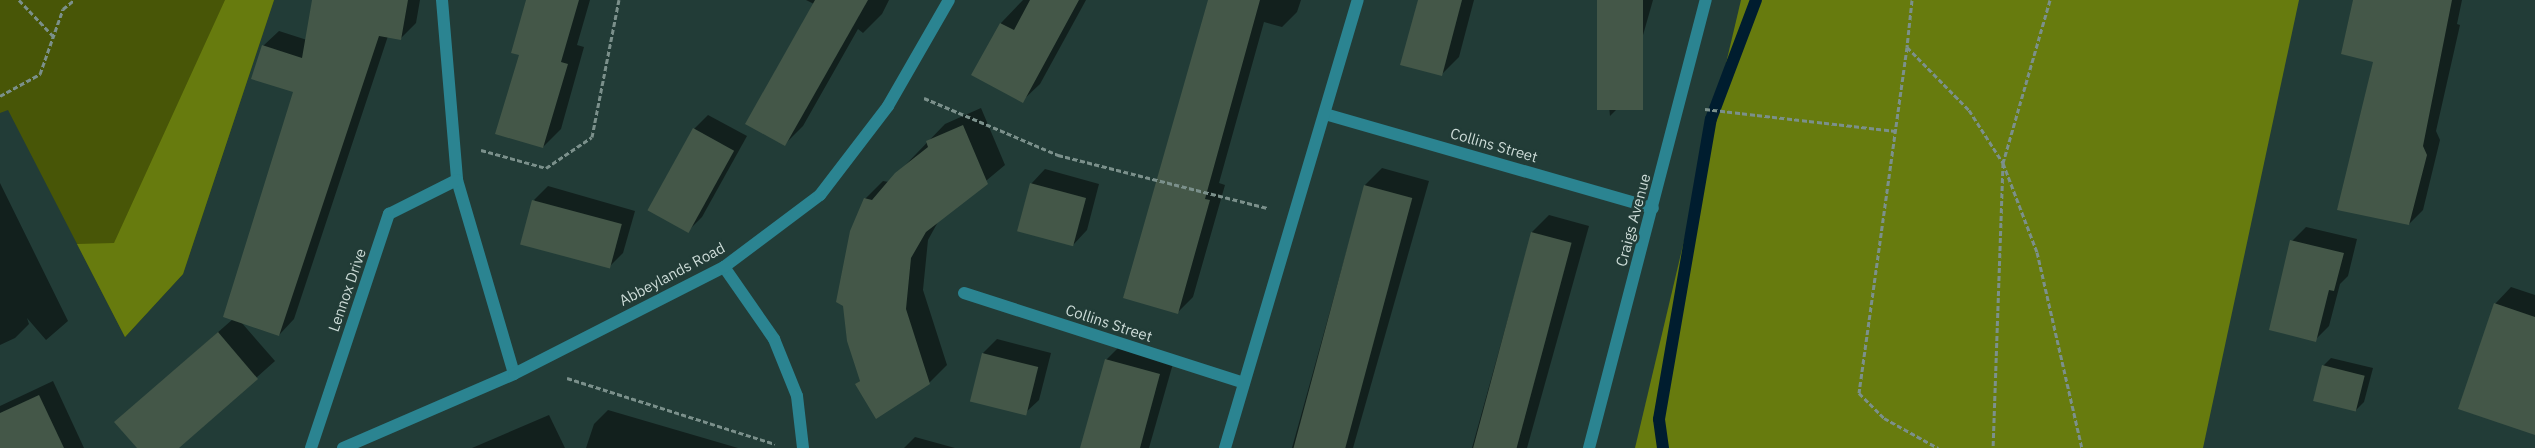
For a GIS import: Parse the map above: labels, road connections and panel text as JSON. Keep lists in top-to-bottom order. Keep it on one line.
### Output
{"streets":{"street":["Collins Street","Craigs Avenue","Abbeylands Road","Lennox Drive"]},"crossings":[["Collins Street","Craigs Avenue"]]}
